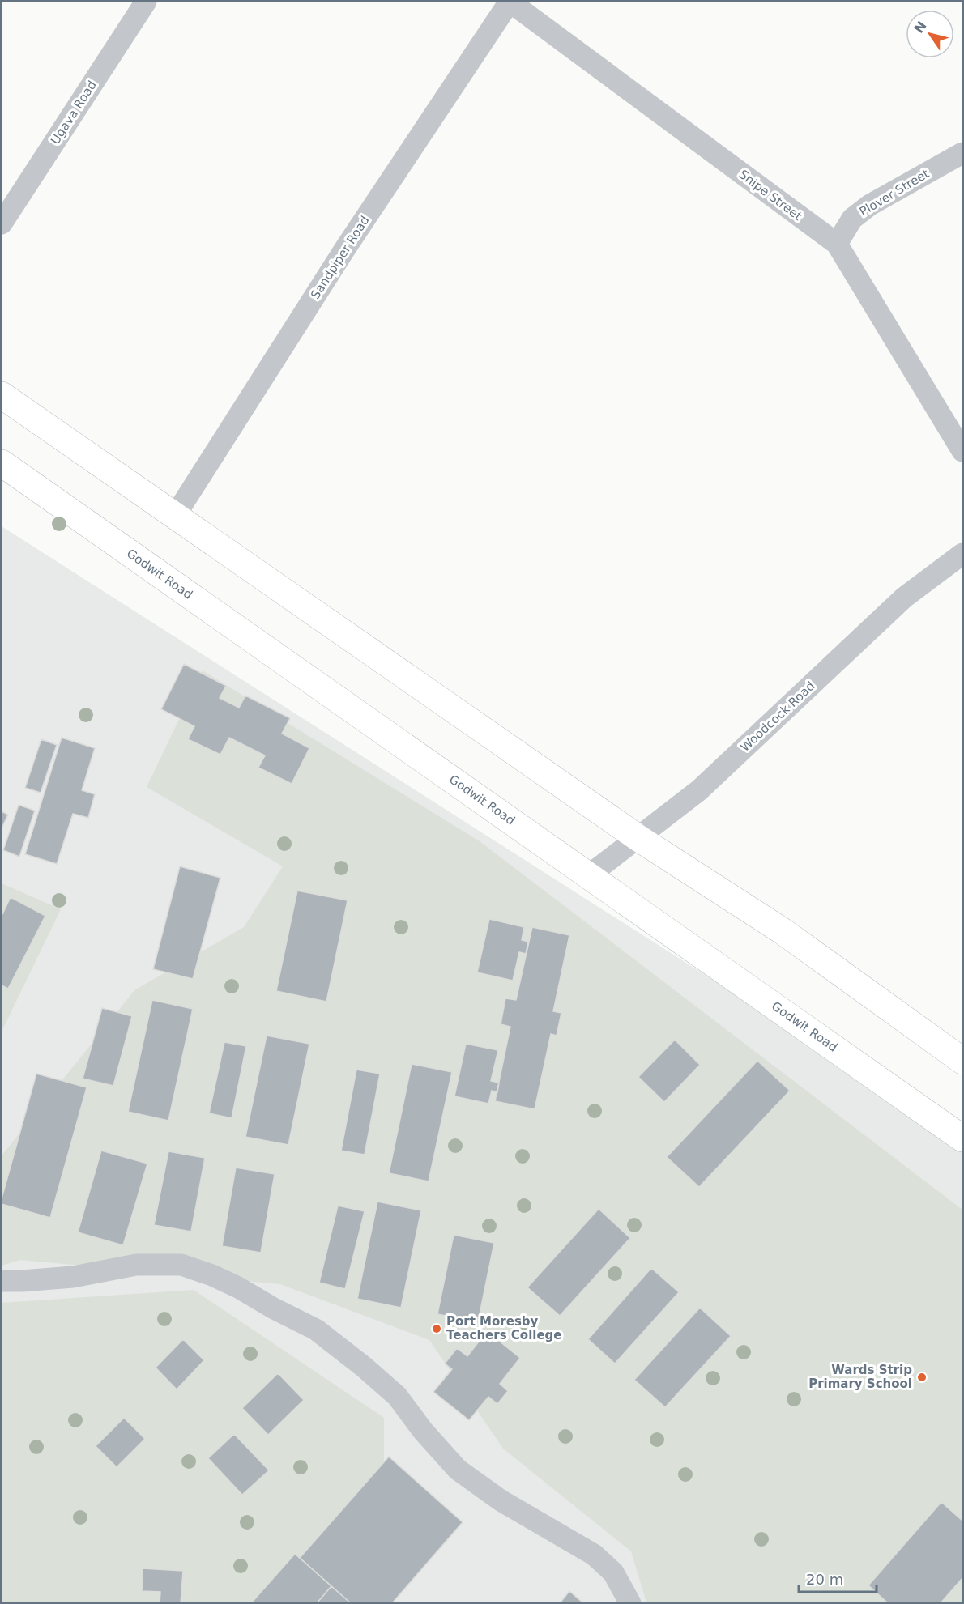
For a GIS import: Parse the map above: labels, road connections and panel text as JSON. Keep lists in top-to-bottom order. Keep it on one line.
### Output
{"streets":{"main road":["Godwit Road"],"street":["Ugava Road","Plover Street","Snipe Street","Sandpiper Road","Woodcock Road"]},"crossings":[["Plover Street","Snipe Street"],["Snipe Street","Sandpiper Road"],["Godwit Road","Woodcock Road"]],"places":["Port Moresby Teachers College","Wards Strip Primary School"],"scale_bar":"20 m","north":"top left"}
